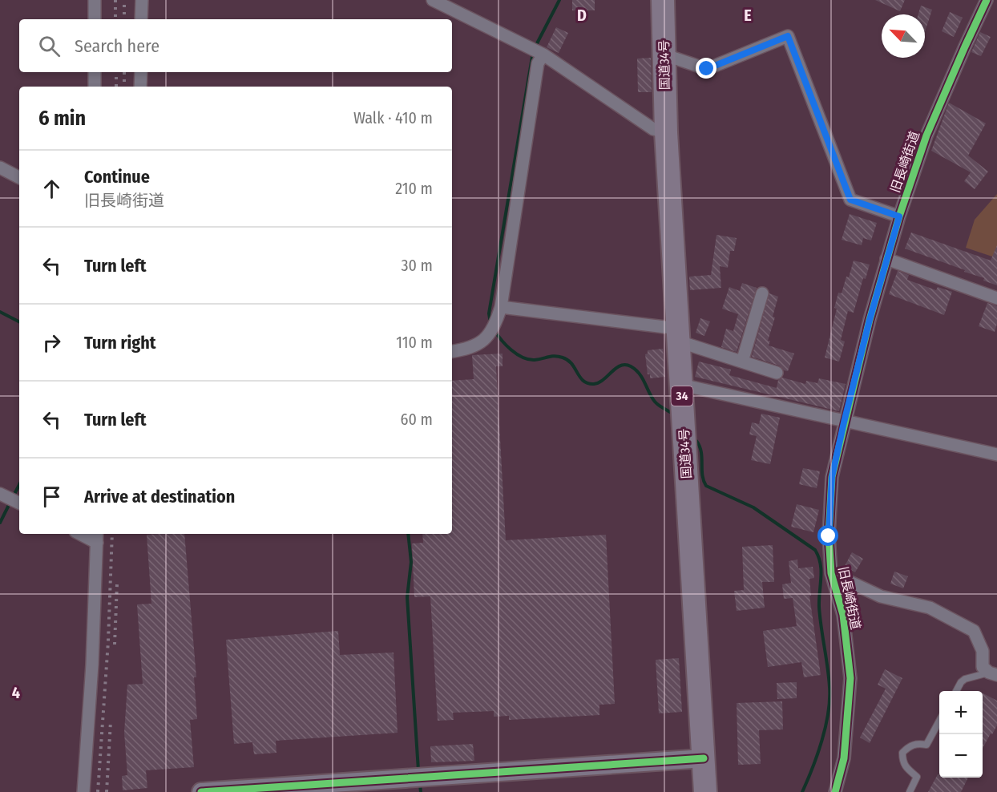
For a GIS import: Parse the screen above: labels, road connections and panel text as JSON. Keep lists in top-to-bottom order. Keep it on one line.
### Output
{"streets":{"highway":["国道34号","34"],"street":["旧長崎街道"]},"north":"top left","page":{"search":"Search here","heading":["6 min","Walk · 410 m"],"list":[["Continue","旧長崎街道","210 m"],["Turn left","30 m"],["Turn right","110 m"],["Turn left","60 m"],"Arrive at destination"],"map_buttons":["+","−"]},"grid":{"columns":["D","E"],"rows":["4"]}}
